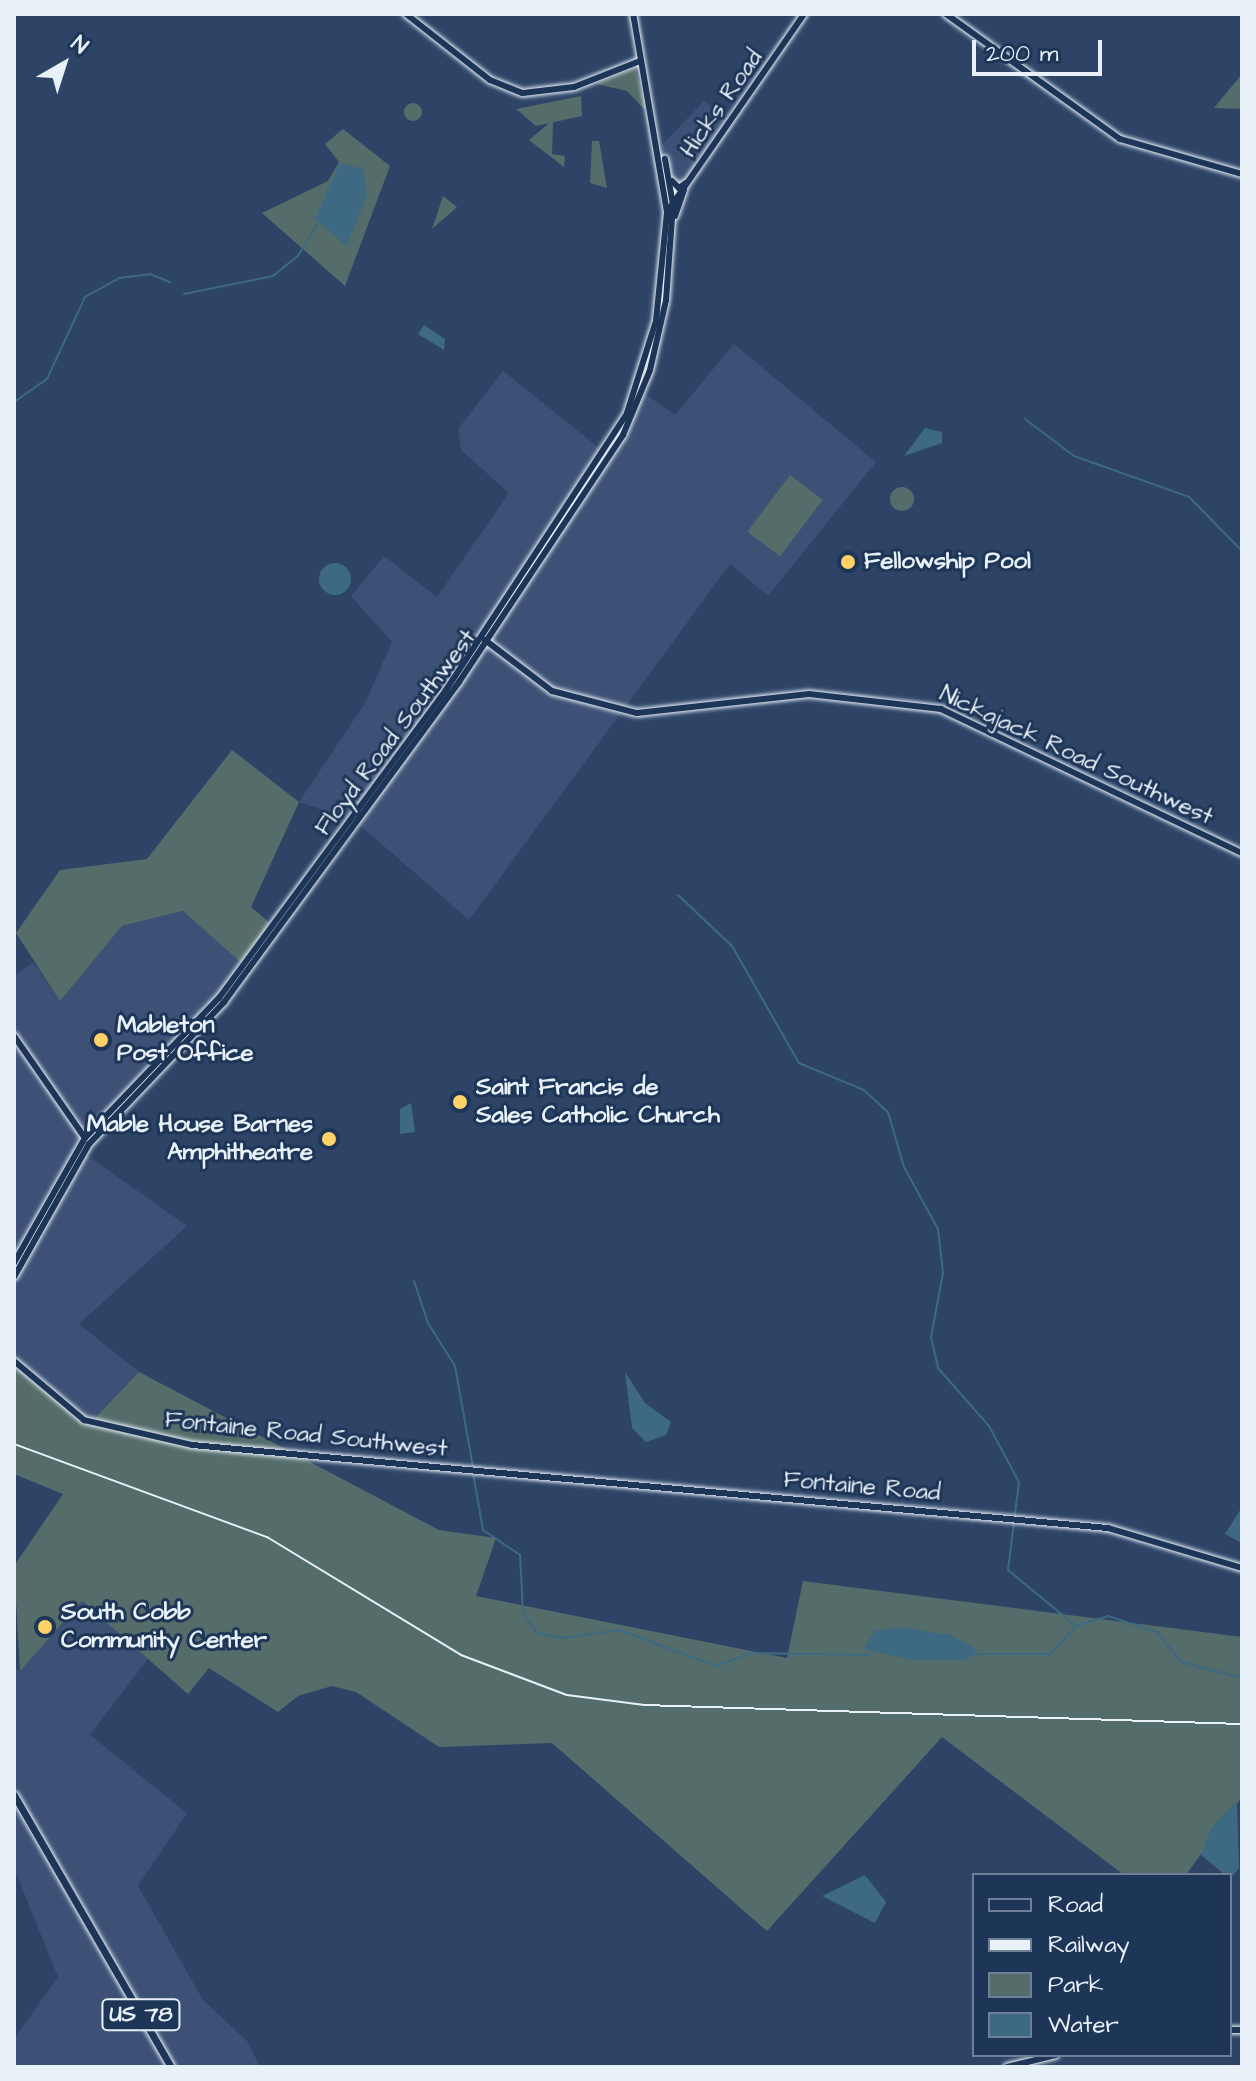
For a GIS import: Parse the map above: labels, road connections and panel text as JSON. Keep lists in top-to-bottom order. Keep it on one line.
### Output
{"streets":{"main road":["Hicks Road","Floyd Road Southwest","Nickajack Road Southwest","Fontaine Road Southwest","Fontaine Road","US 78"]},"crossings":[["Hicks Road","Floyd Road Southwest"],["Floyd Road Southwest","Nickajack Road Southwest"],["Fontaine Road Southwest","Fontaine Road"]],"places":["Fellowship Pool","Mableton Post Office","Saint Francis de Sales Catholic Church","Mable House Barnes Amphitheatre","South Cobb Community Center"],"legend":["Road","Railway","Park","Water"],"scale_bar":"200 m","north":"top right"}
